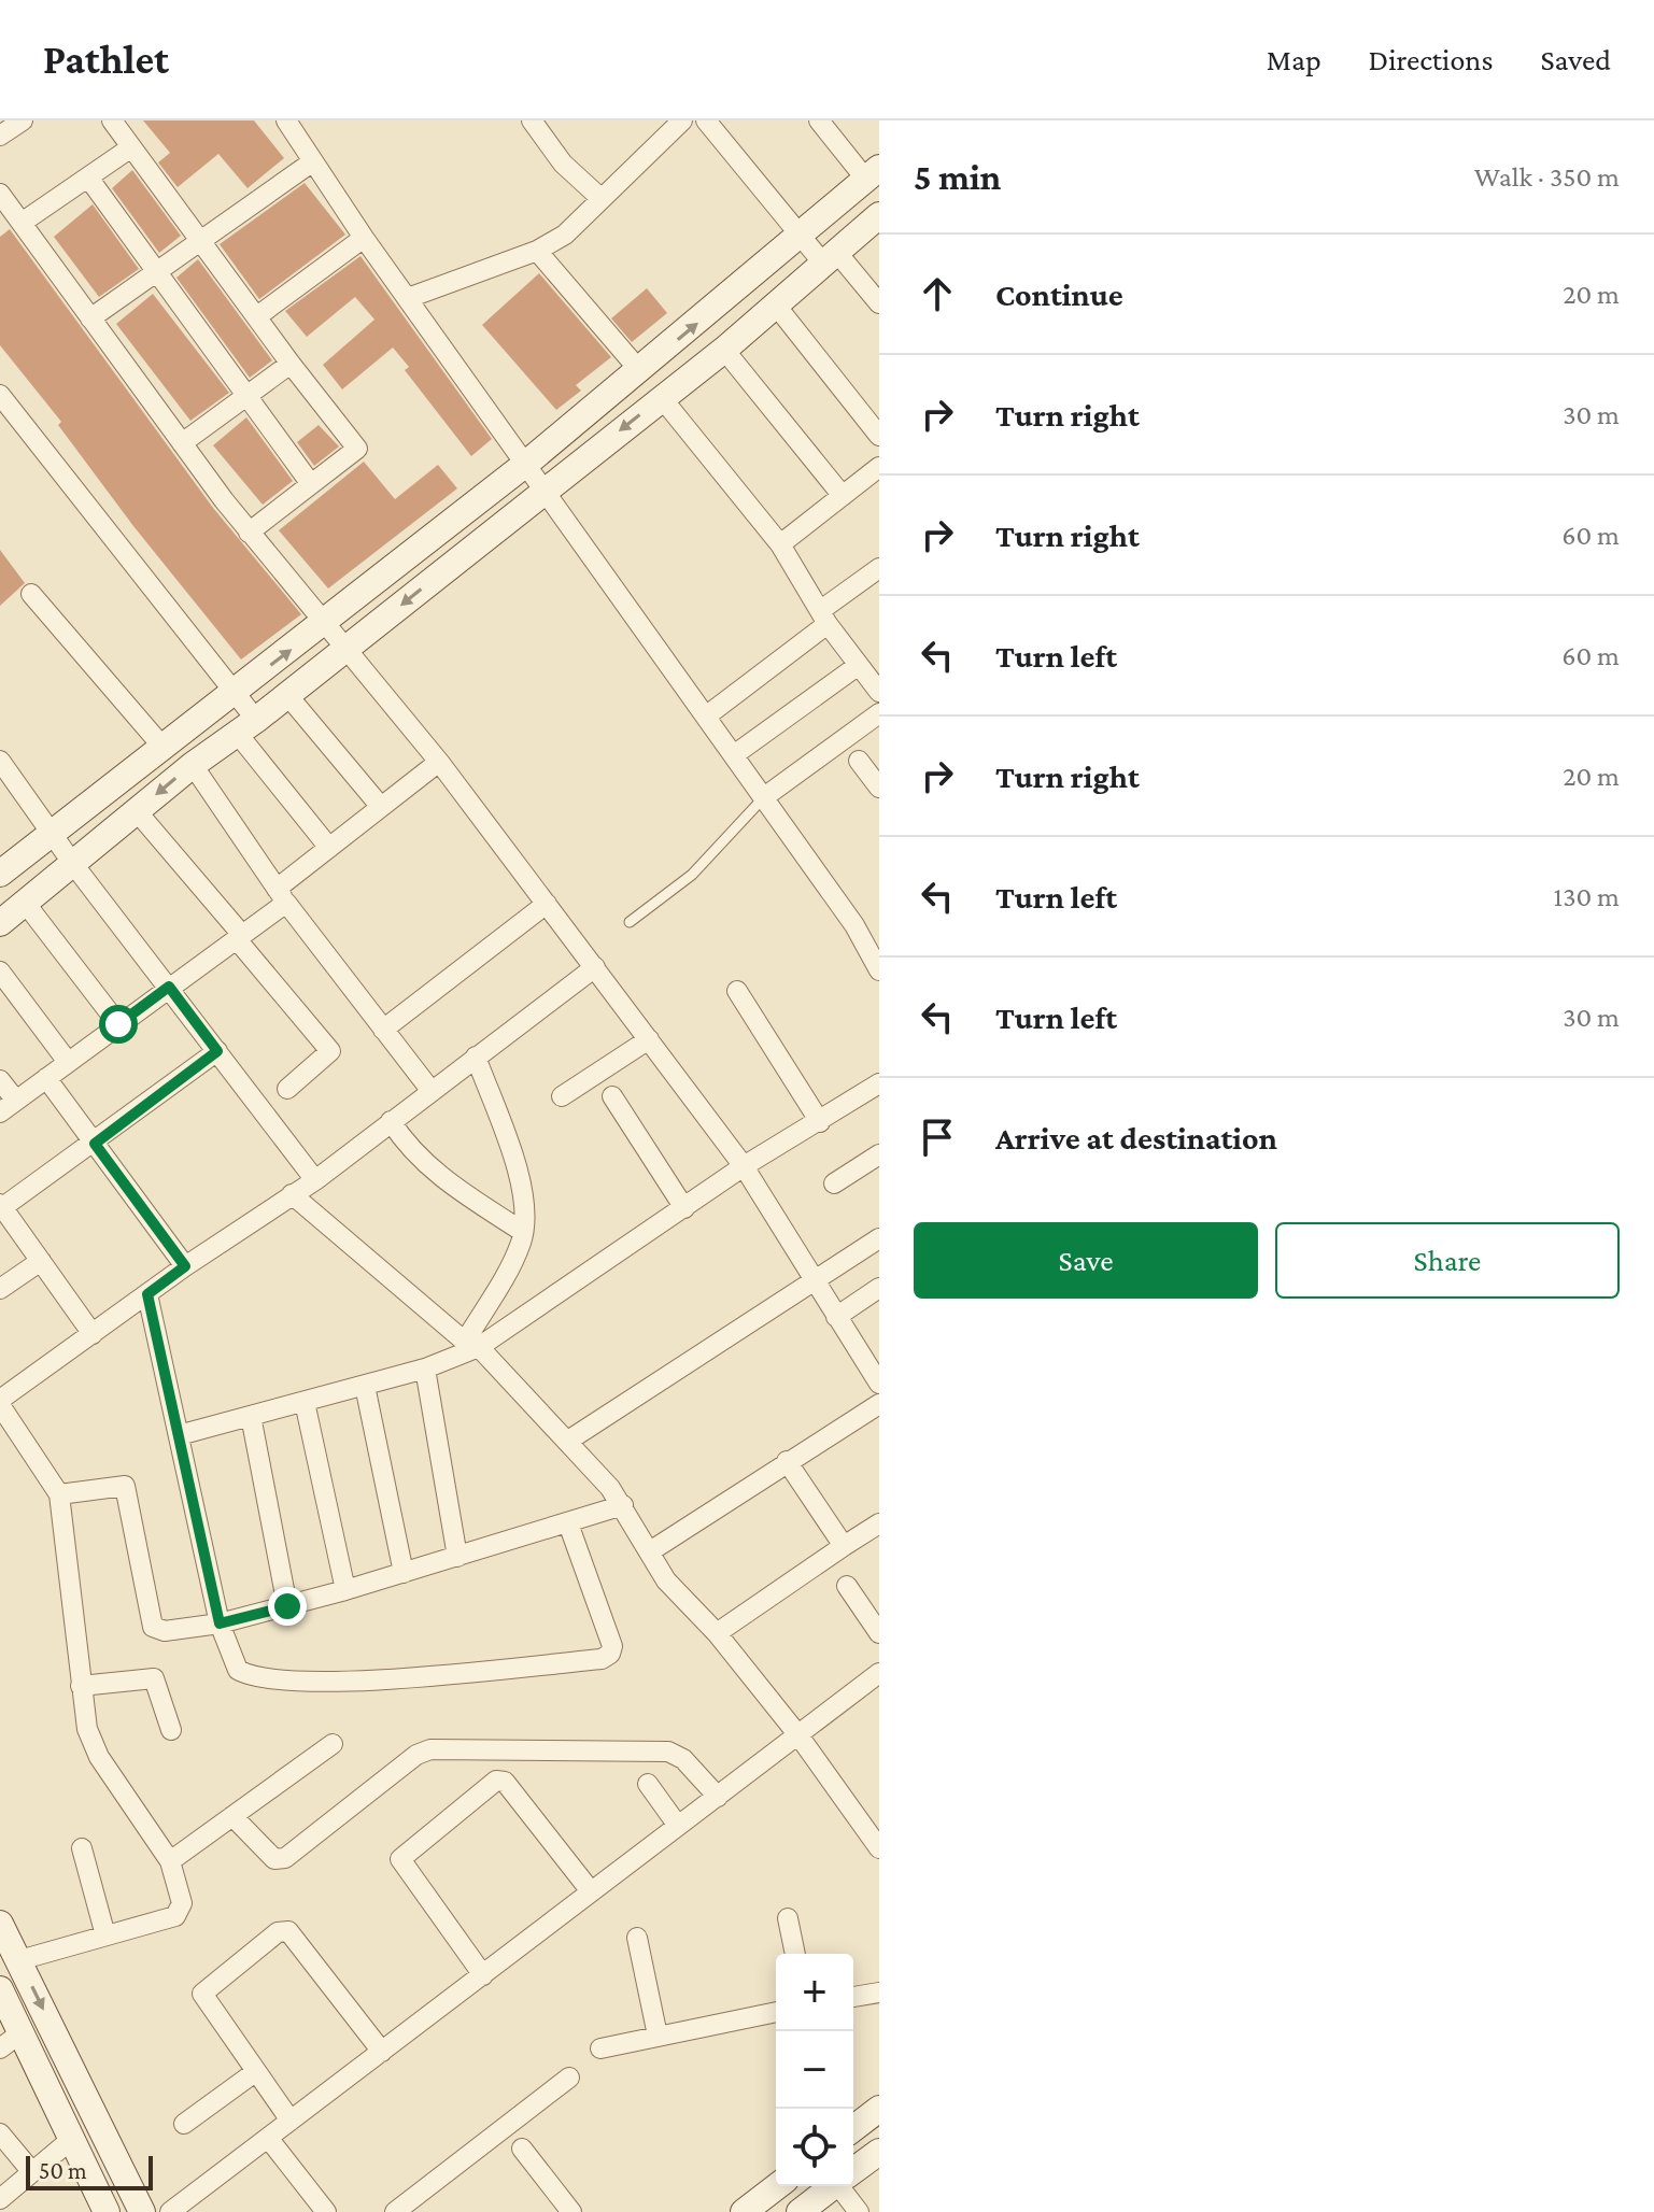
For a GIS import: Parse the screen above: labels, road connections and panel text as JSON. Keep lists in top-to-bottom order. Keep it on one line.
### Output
{"scale_bar":"50 m","page":{"header":"Pathlet","nav":["Map","Directions","Saved"],"heading":["5 min","Walk · 350 m"],"list":[["Continue","20 m"],["Turn right","30 m"],["Turn right","60 m"],["Turn left","60 m"],["Turn right","20 m"],["Turn left","130 m"],["Turn left","30 m"],"Arrive at destination"],"buttons":["Save","Share"],"map_buttons":["+","−"],"scale":"50 m"}}
